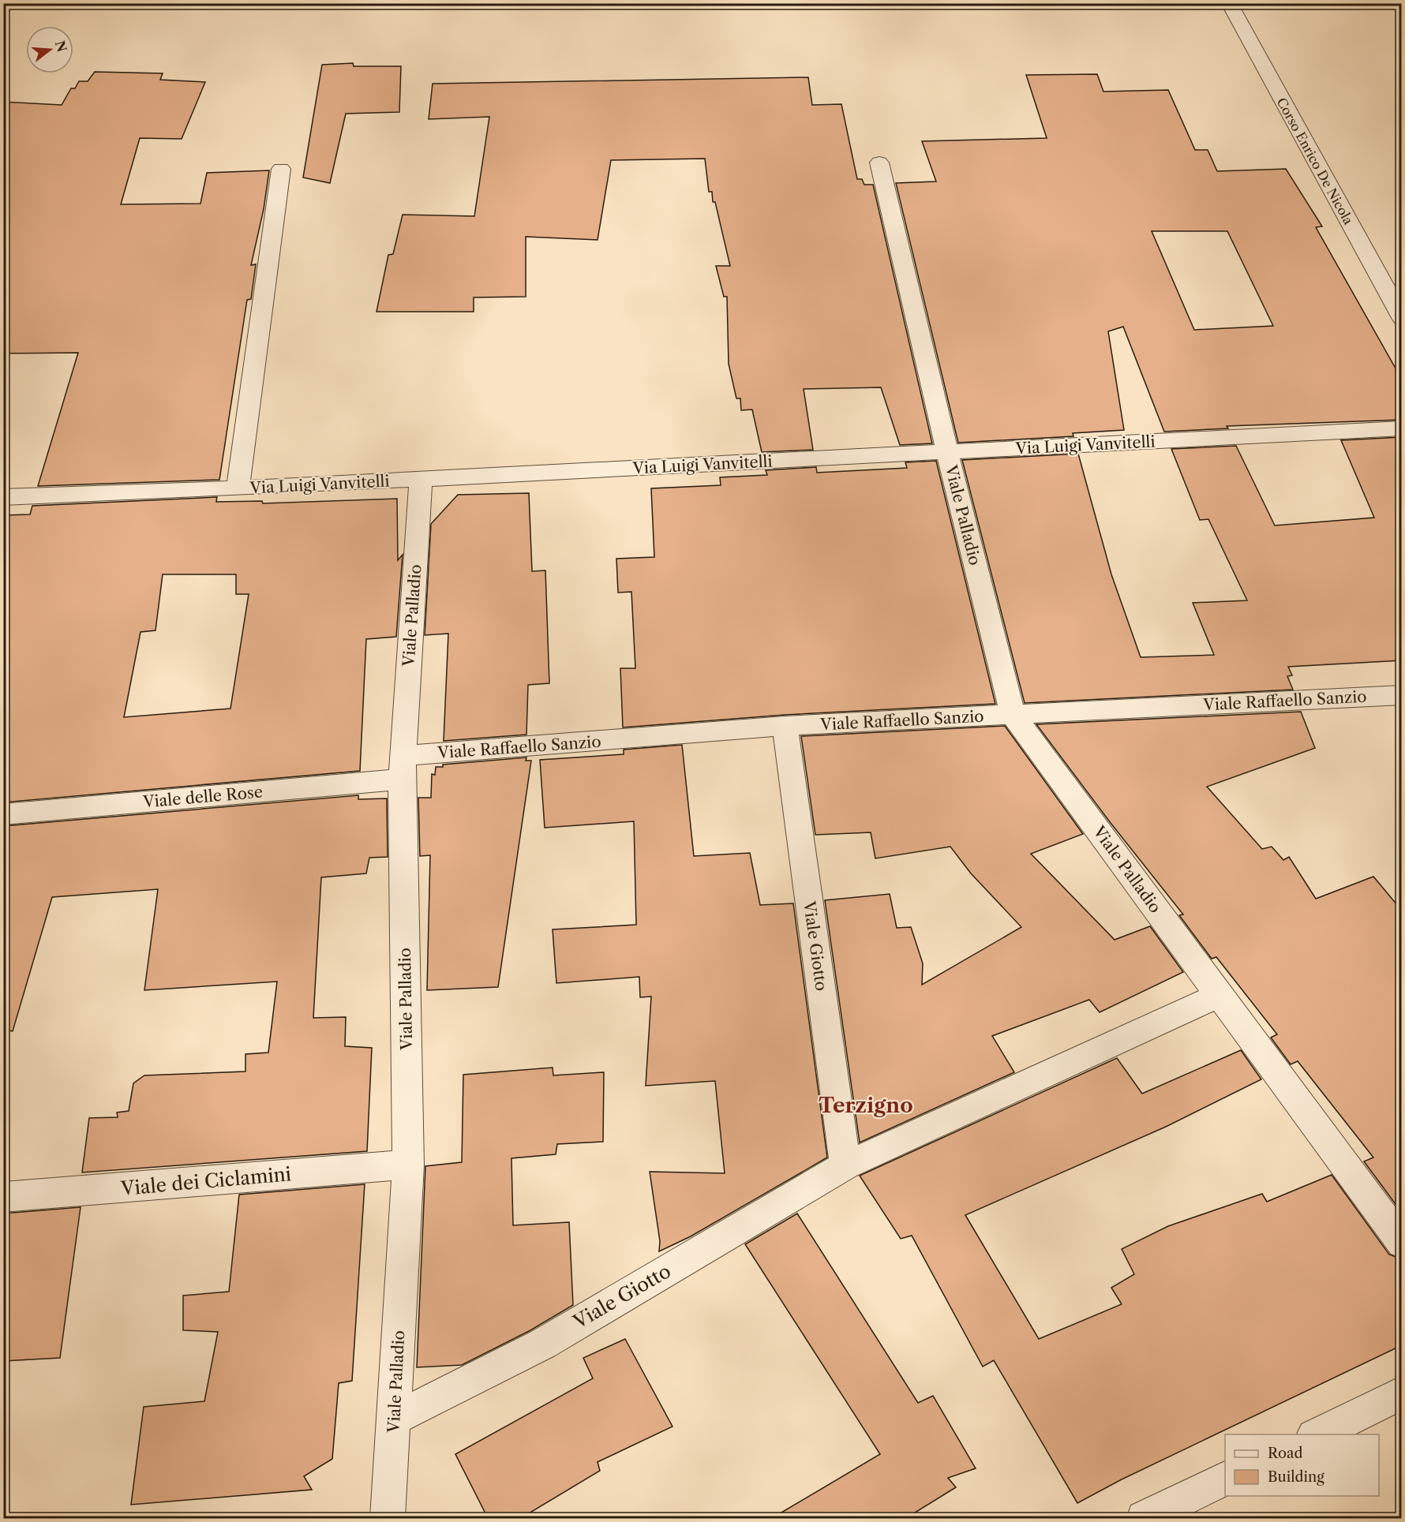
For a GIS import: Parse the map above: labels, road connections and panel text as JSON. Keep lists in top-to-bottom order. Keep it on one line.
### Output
{"streets":{"street":["Corso Enrico De Nicola","Via Luigi Vanvitelli","Viale Palladio","Viale Raffaello Sanzio","Viale delle Rose","Viale Giotto","Viale dei Ciclamini"]},"crossings":[["Via Luigi Vanvitelli","Viale Palladio"],["Viale Palladio","Viale Raffaello Sanzio"],["Viale Palladio","Viale delle Rose"],["Viale Palladio","Viale Giotto"],["Viale Palladio","Viale dei Ciclamini"],["Viale Raffaello Sanzio","Viale delle Rose"],["Viale Raffaello Sanzio","Viale Giotto"]],"districts":["Terzigno"],"legend":["Road","Building"],"north":"right"}
